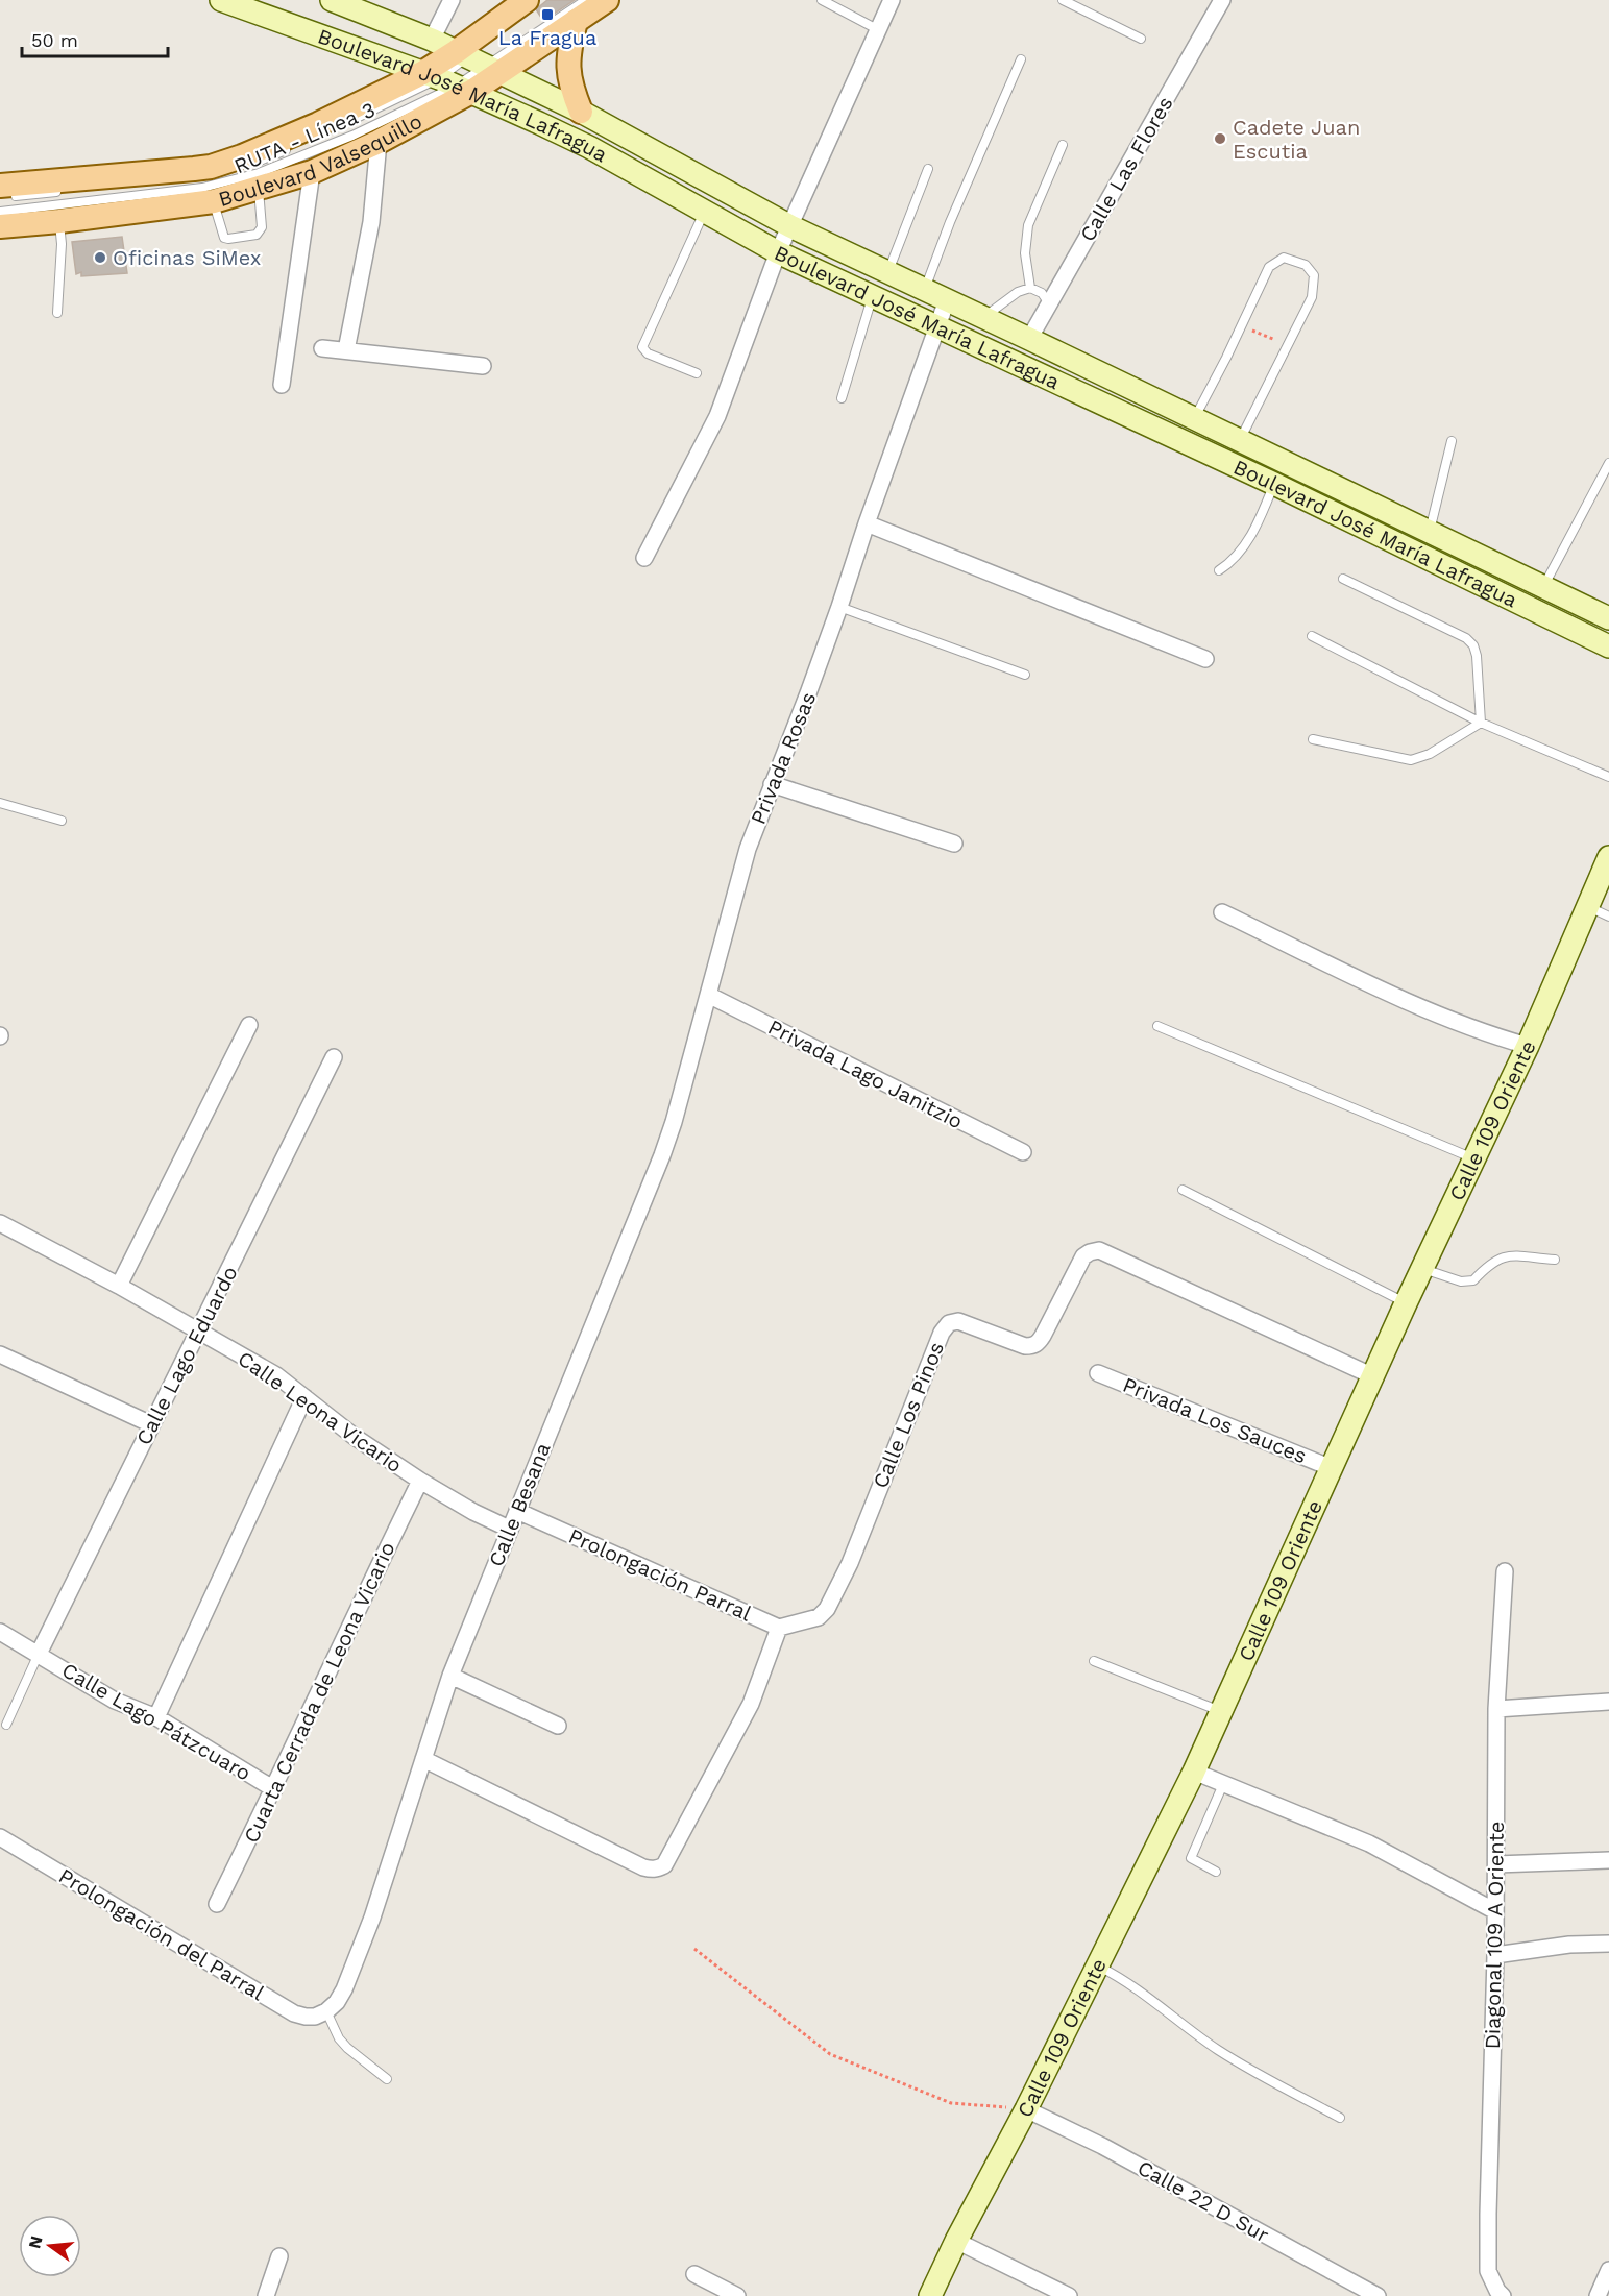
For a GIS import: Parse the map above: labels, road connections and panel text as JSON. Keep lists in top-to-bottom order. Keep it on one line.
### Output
{"streets":{"main road":["Boulevard José María Lafragua","Boulevard Valsequillo","Calle 109 Oriente"],"street":["Calle Las Flores","Privada Rosas","Privada Lago Janitzio","Calle Lago Eduardo","Calle Leona Vicario","Calle Los Pinos","Privada Los Sauces","Calle Besana","Prolongación Parral","Cuarta Cerrada de Leona Vicario","Calle Lago Pátzcuaro","Prolongación del Parral","Diagonal 109 A Oriente","Calle 22 D Sur"],"lane":["RUTA - Línea 3"]},"crossings":[["Boulevard José María Lafragua","RUTA - Línea 3"],["Boulevard José María Lafragua","Boulevard Valsequillo"],["Boulevard José María Lafragua","Calle Las Flores"],["Boulevard José María Lafragua","Privada Rosas"],["RUTA - Línea 3","Boulevard Valsequillo"],["Privada Rosas","Privada Lago Janitzio"],["Privada Rosas","Calle Besana"],["Privada Lago Janitzio","Calle Besana"],["Calle 109 Oriente","Calle Los Pinos"],["Calle 109 Oriente","Privada Los Sauces"],["Calle 109 Oriente","Calle 22 D Sur"],["Calle Lago Eduardo","Calle Leona Vicario"],["Calle Lago Eduardo","Calle Lago Pátzcuaro"],["Calle Leona Vicario","Calle Besana"],["Calle Leona Vicario","Cuarta Cerrada de Leona Vicario"],["Calle Los Pinos","Prolongación Parral"],["Calle Besana","Prolongación Parral"],["Calle Besana","Prolongación del Parral"],["Cuarta Cerrada de Leona Vicario","Calle Lago Pátzcuaro"]],"places":{"transit":["La Fragua"],"other":["Cadete Juan Escutia","Oficinas SiMex"]},"scale_bar":"50 m","north":"left"}
